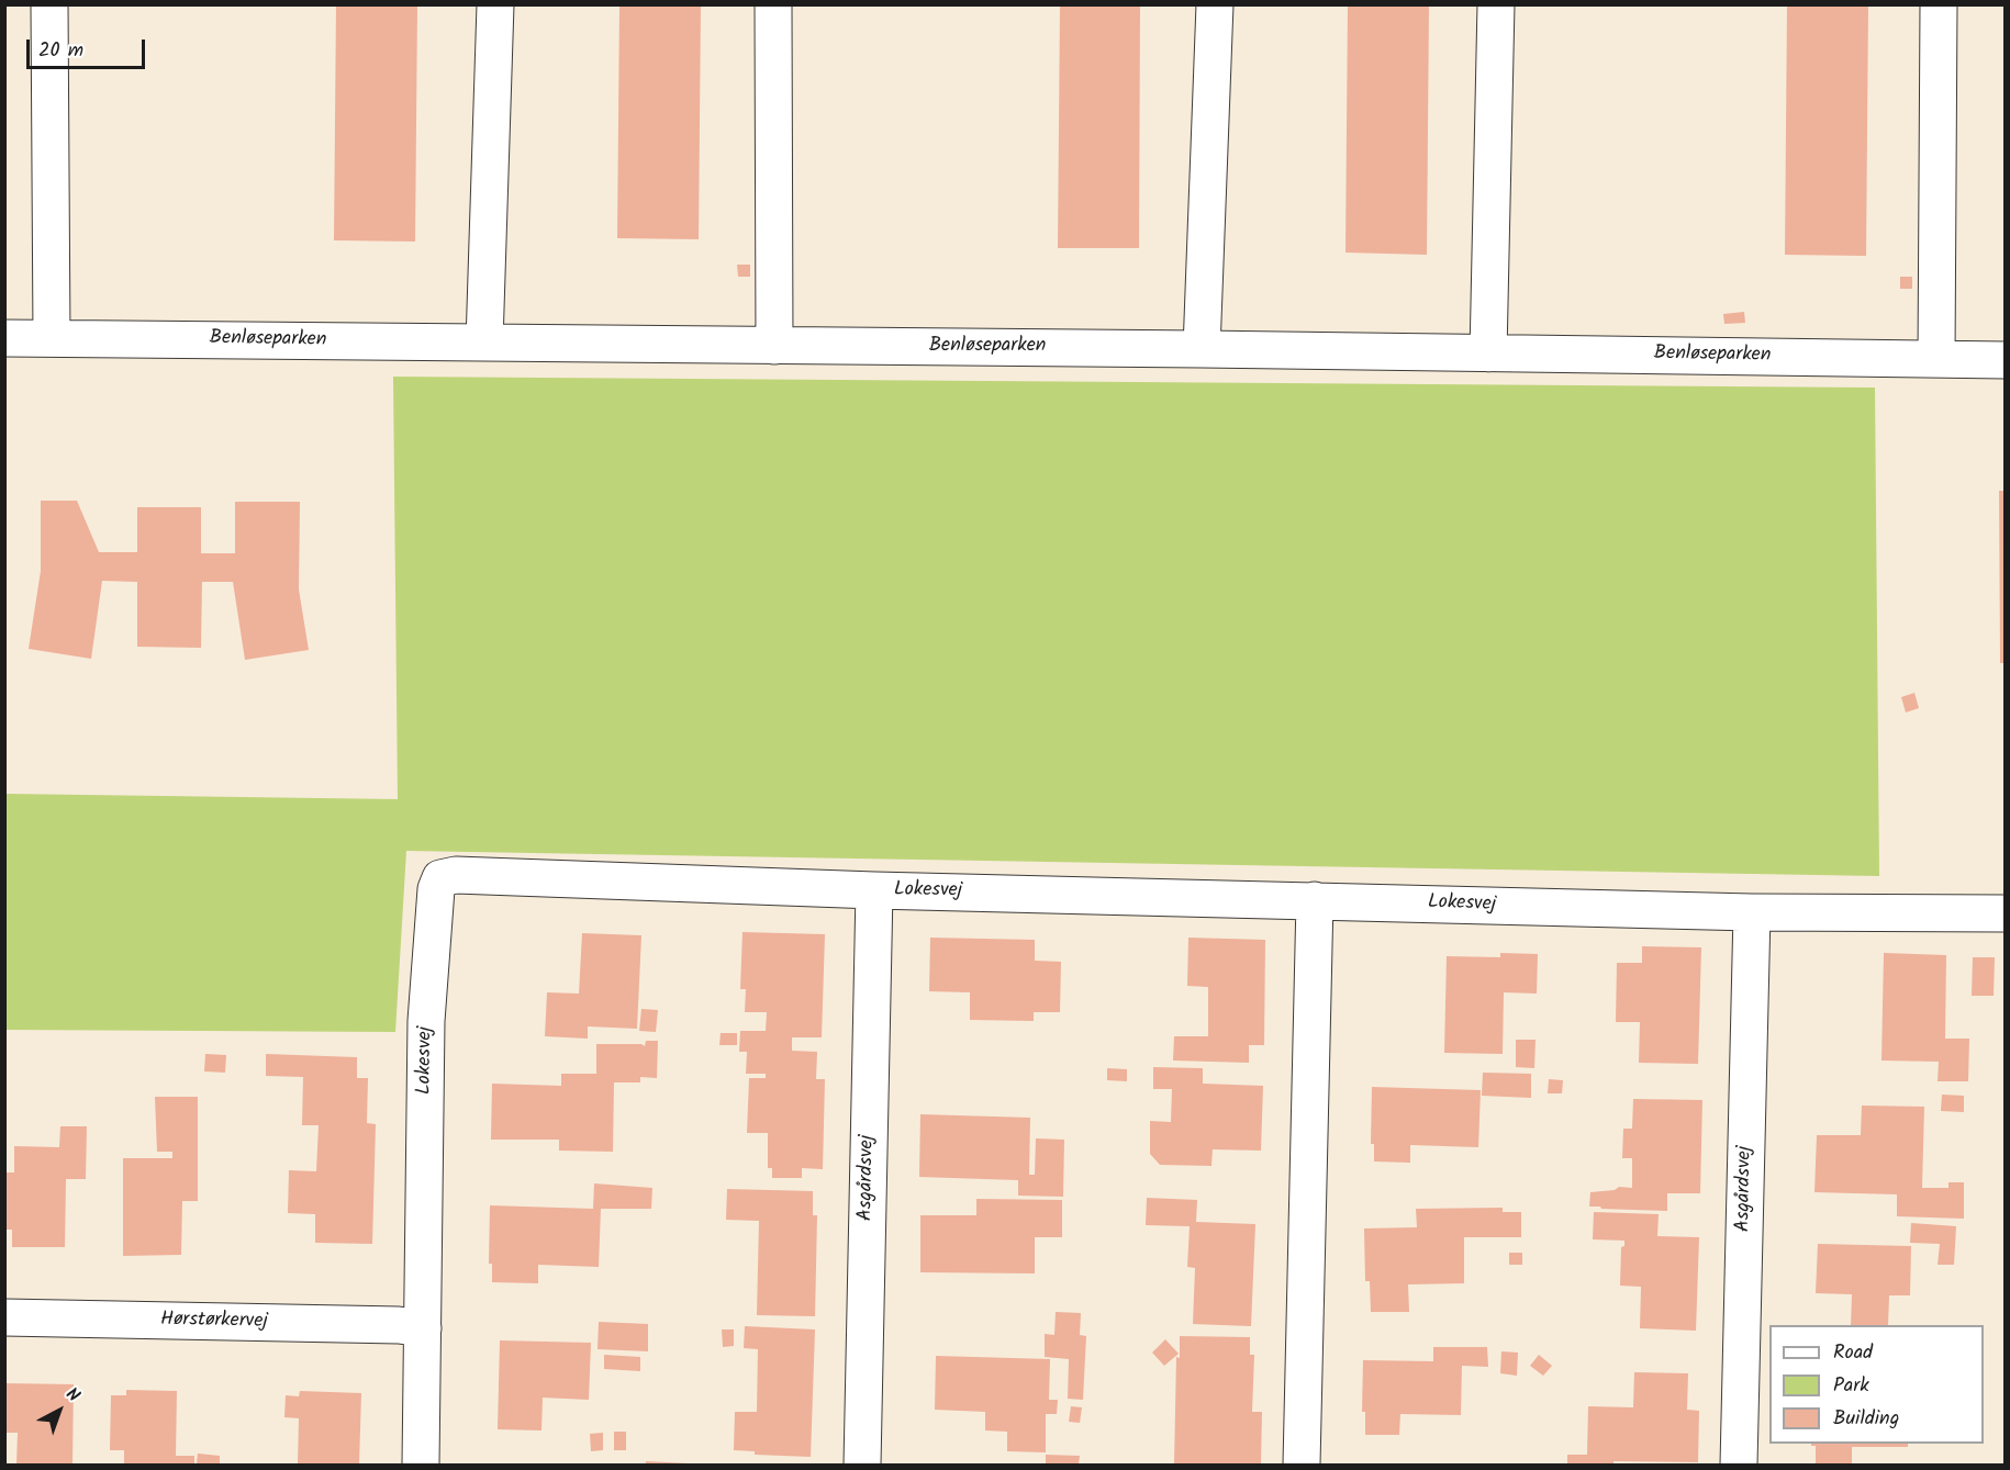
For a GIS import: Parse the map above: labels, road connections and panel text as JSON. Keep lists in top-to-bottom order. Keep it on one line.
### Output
{"streets":{"street":["Benløseparken","Lokesvej","Asgårdsvej","Hørstørkervej"]},"crossings":[["Lokesvej","Asgårdsvej"],["Lokesvej","Hørstørkervej"]],"legend":["Road","Park","Building"],"scale_bar":"20 m","north":"top right"}
